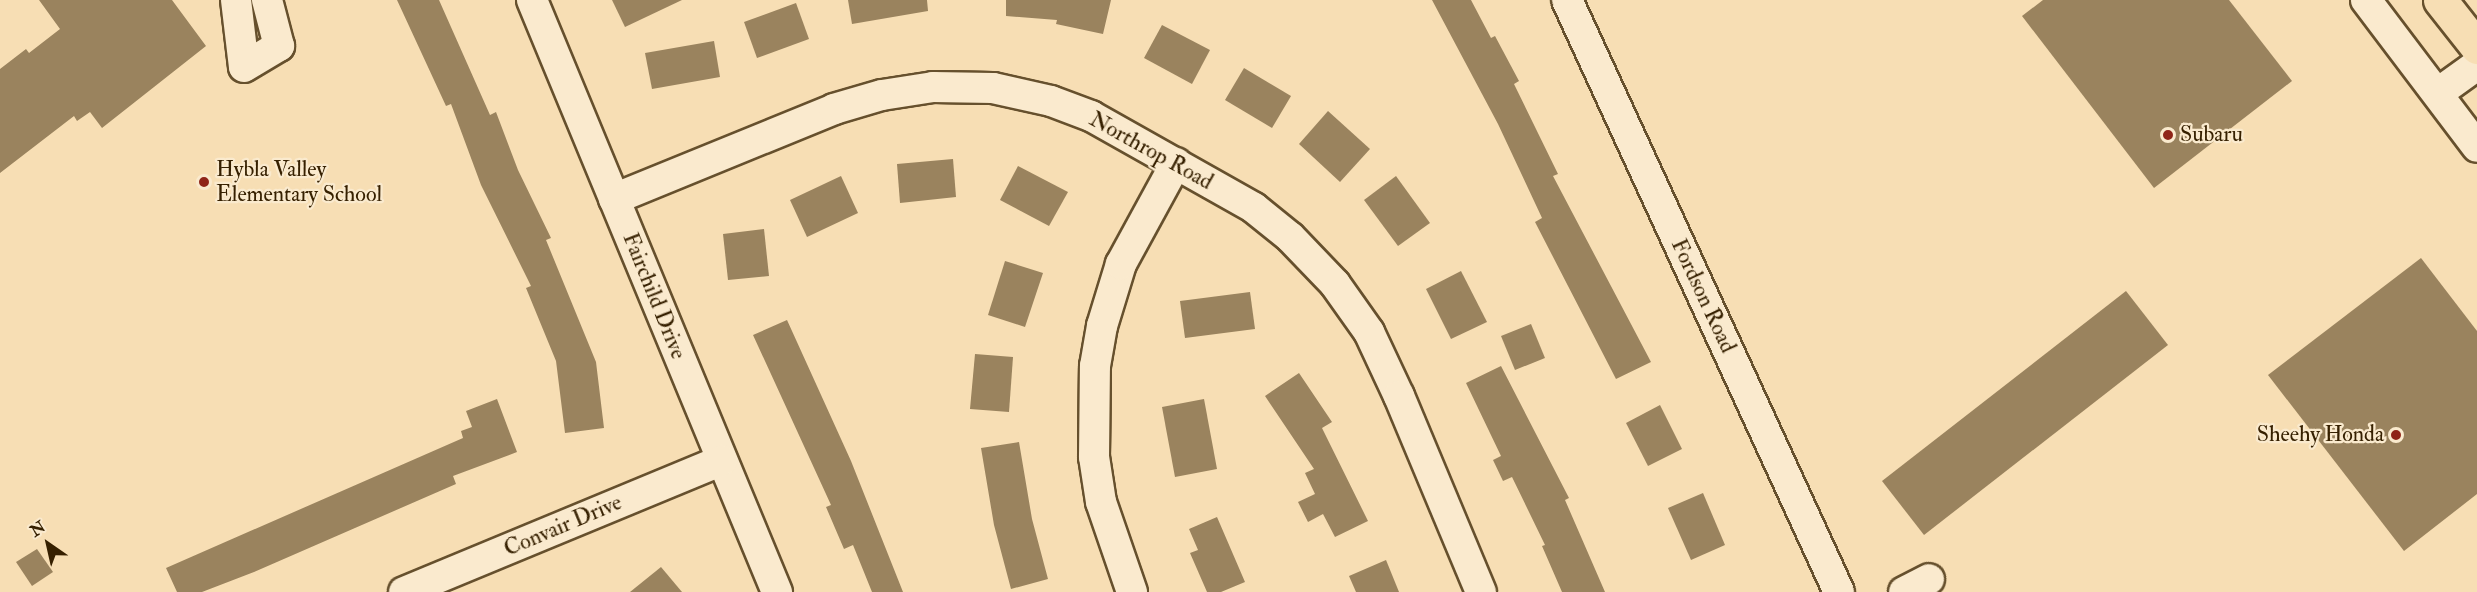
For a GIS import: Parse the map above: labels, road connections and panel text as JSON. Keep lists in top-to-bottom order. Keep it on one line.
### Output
{"streets":{"street":["Northrop Road","Fairchild Drive","Fordson Road","Convair Drive"]},"crossings":[["Northrop Road","Fairchild Drive"],["Fairchild Drive","Convair Drive"]],"places":["Subaru","Hybla Valley Elementary School","Sheehy Honda"],"north":"top left"}
